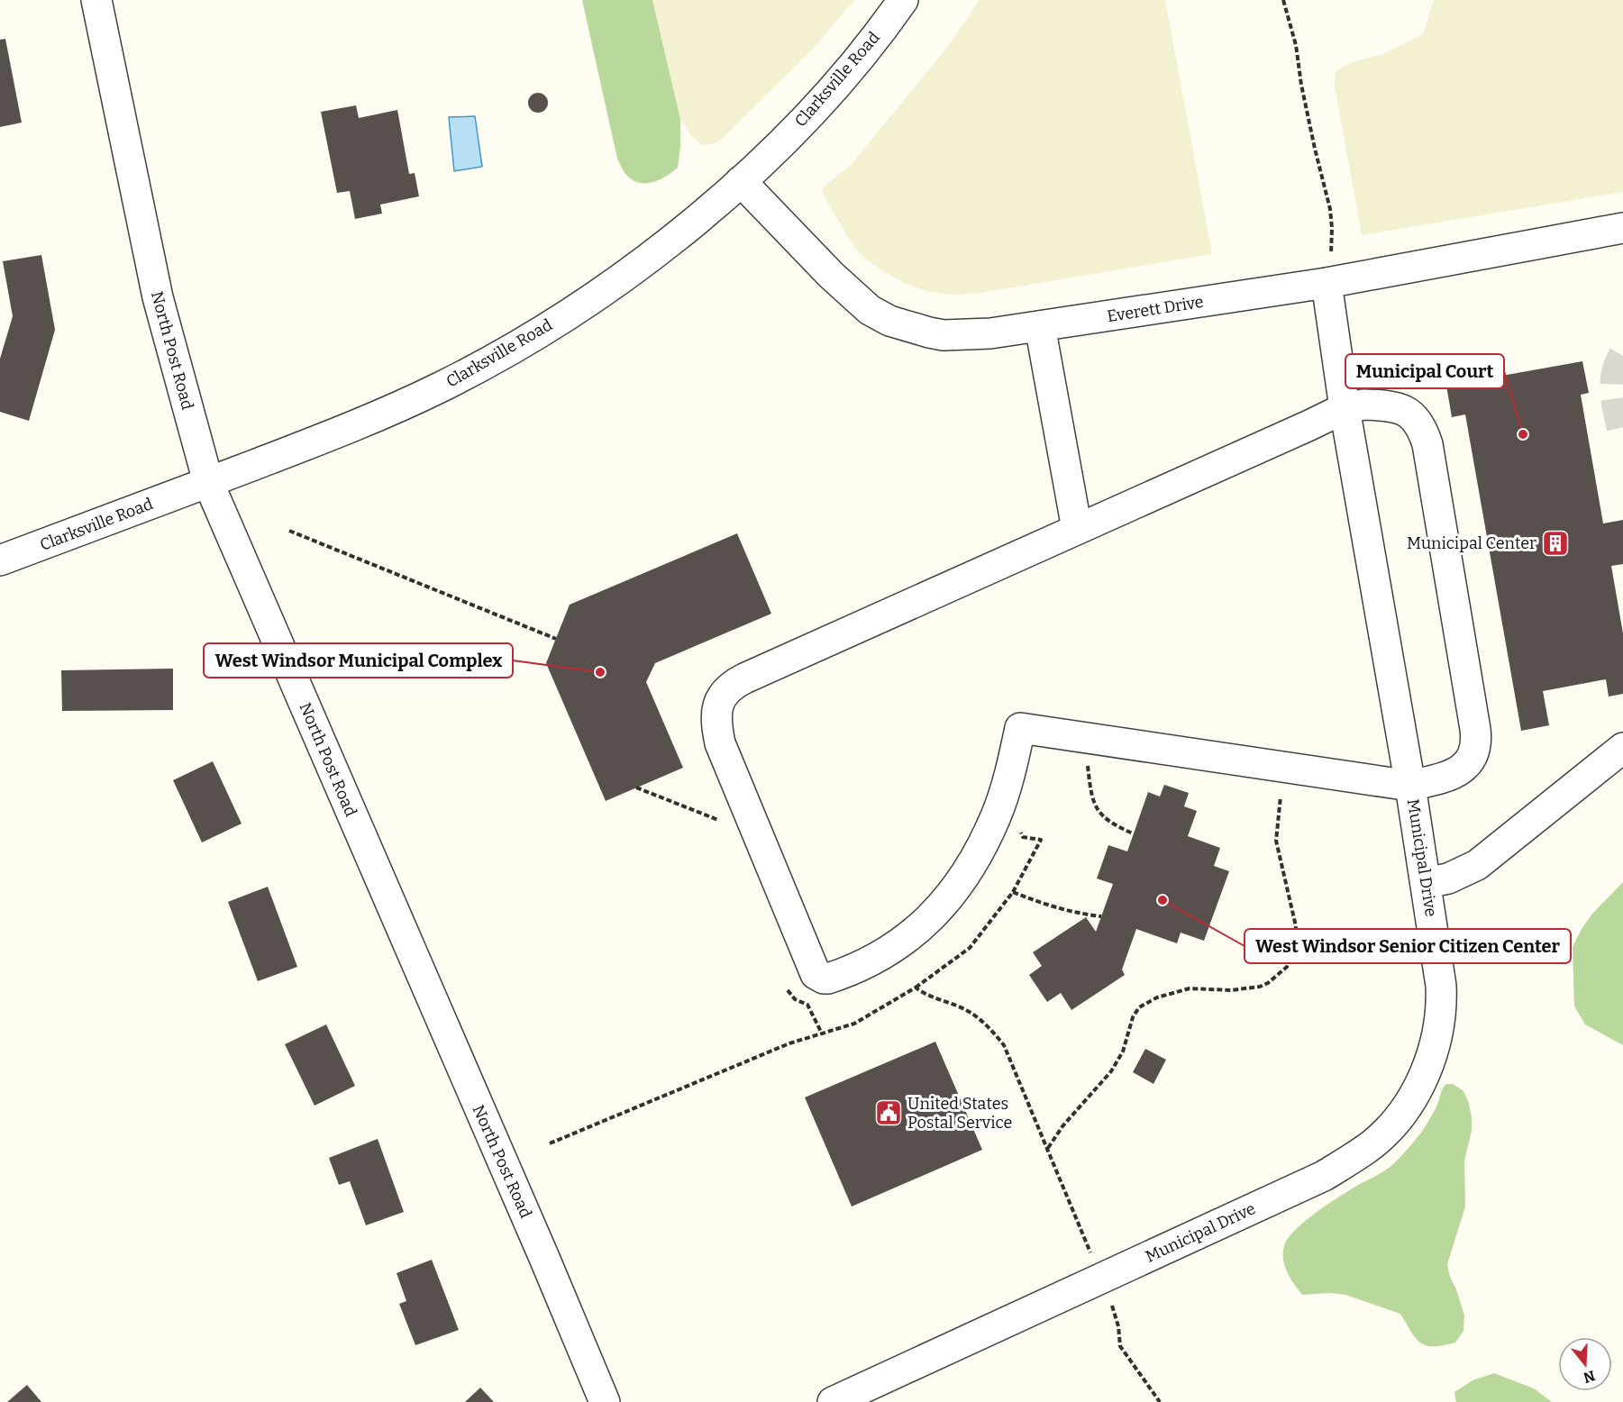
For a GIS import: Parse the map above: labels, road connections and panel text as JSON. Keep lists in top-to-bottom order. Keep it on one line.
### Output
{"streets":{"street":["Clarksville Road","Everett Drive","North Post Road","Municipal Drive"]},"crossings":[["Clarksville Road","Everett Drive"],["Clarksville Road","North Post Road"],["Everett Drive","Municipal Drive"]],"places":{"other":["Municipal Court","West Windsor Municipal Complex","West Windsor Senior Citizen Center"],"building":["Municipal Center"],"public building":["United States Postal Service"]},"north":"bottom"}
